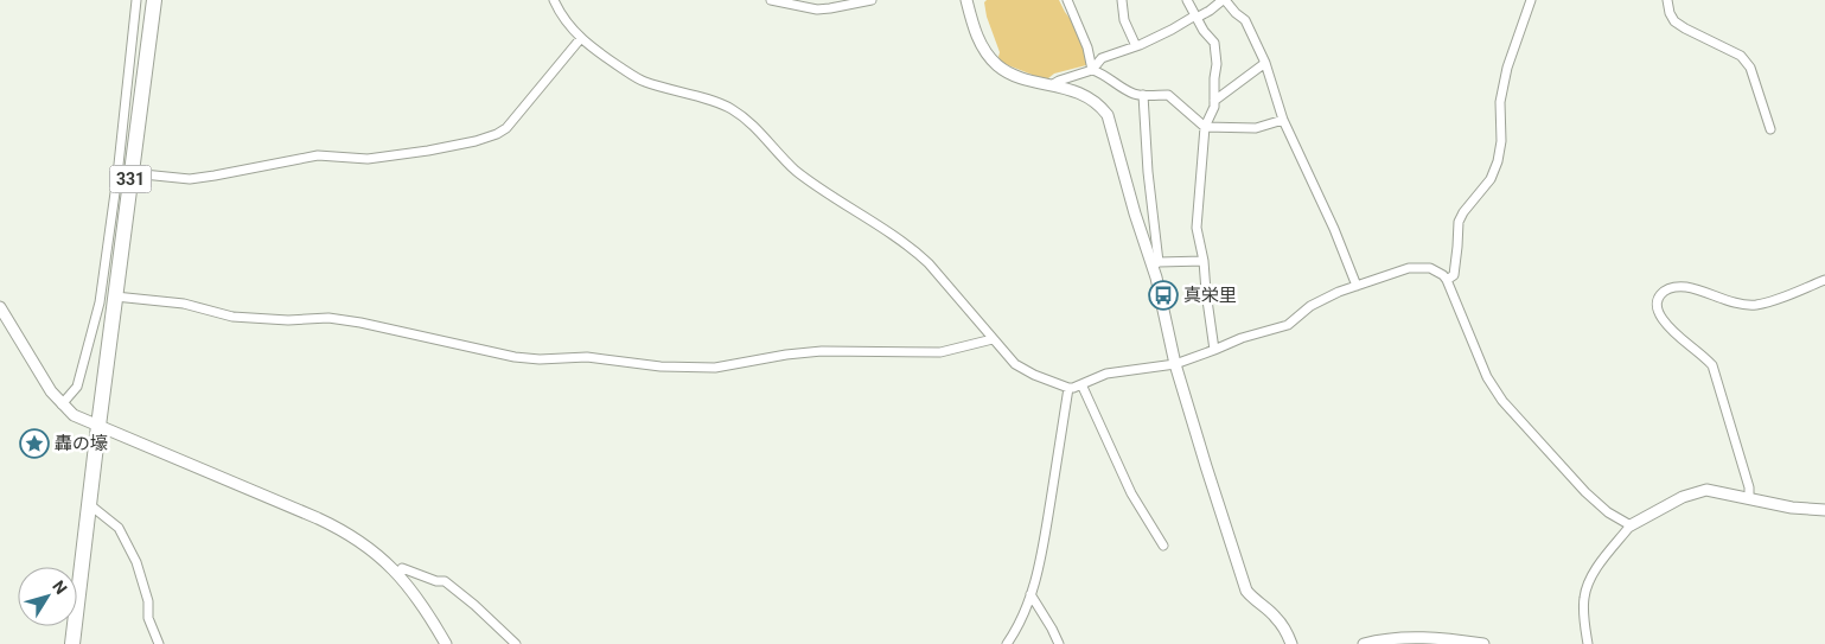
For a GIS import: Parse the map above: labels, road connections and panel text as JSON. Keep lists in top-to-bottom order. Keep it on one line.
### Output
{"streets":{"highway":["331"]},"places":{"bus stop":["真栄里"],"place":["轟の壕"]},"north":"top right"}
